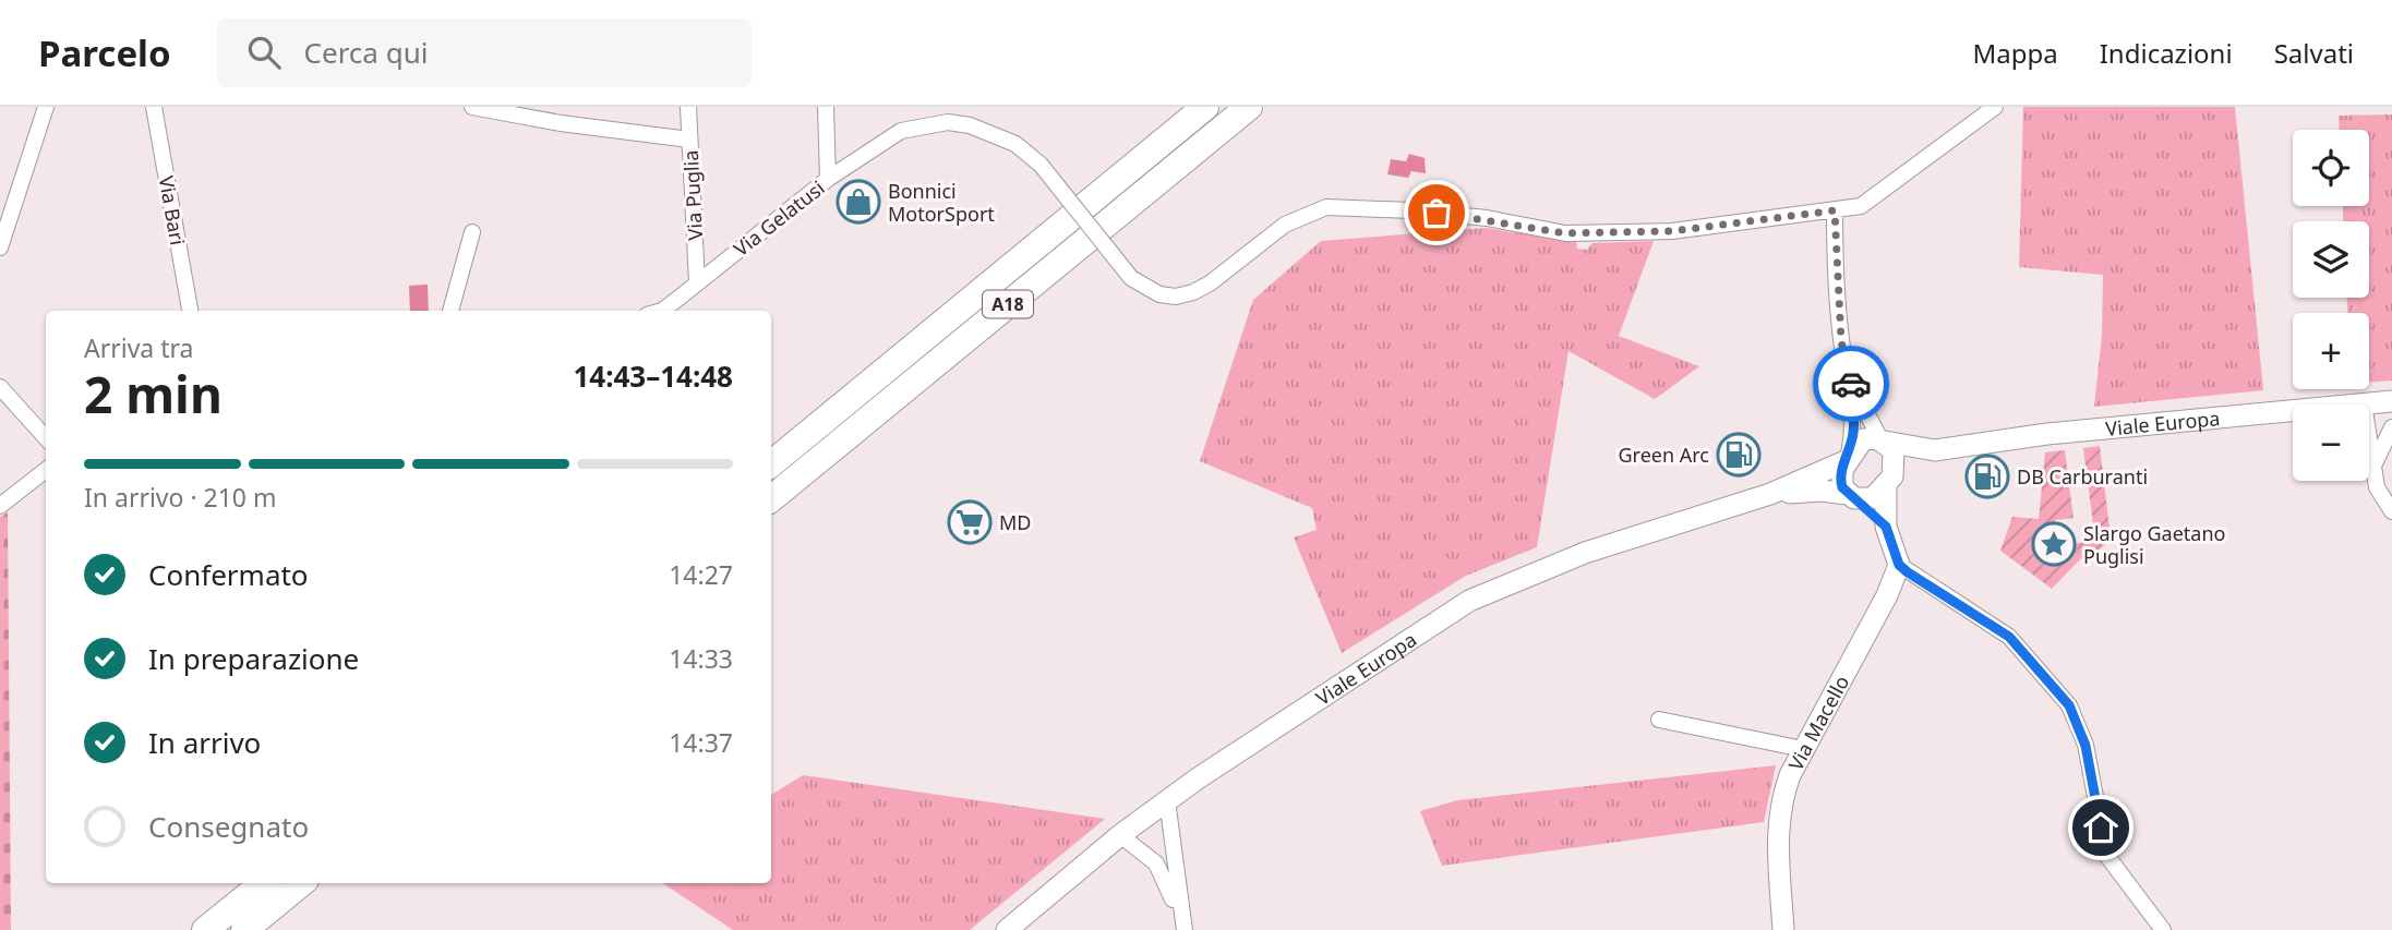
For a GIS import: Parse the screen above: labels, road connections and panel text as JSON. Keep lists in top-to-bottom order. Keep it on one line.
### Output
{"streets":{"highway":["A18"],"main road":["Viale Europa","Via Macello"],"street":["Via Puglia","Via Bari","Via Gelatusi"]},"crossings":[["Via Puglia","Via Gelatusi"]],"places":{"shop":["Bonnici MotorSport"],"fuel station":["Green Arc","DB Carburanti"],"supermarket":["MD"],"place":["Slargo Gaetano Puglisi"]},"page":{"header":"Parcelo","search":"Cerca qui","nav":["Mappa","Indicazioni","Salvati"],"map_buttons":["+","−"],"heading":["2 min","Arriva tra","14:43–14:48"],"bar":"In arrivo · 210 m","list":[["Confermato","14:27"],["In preparazione","14:33"],["In arrivo","14:37"],"Consegnato"]}}
